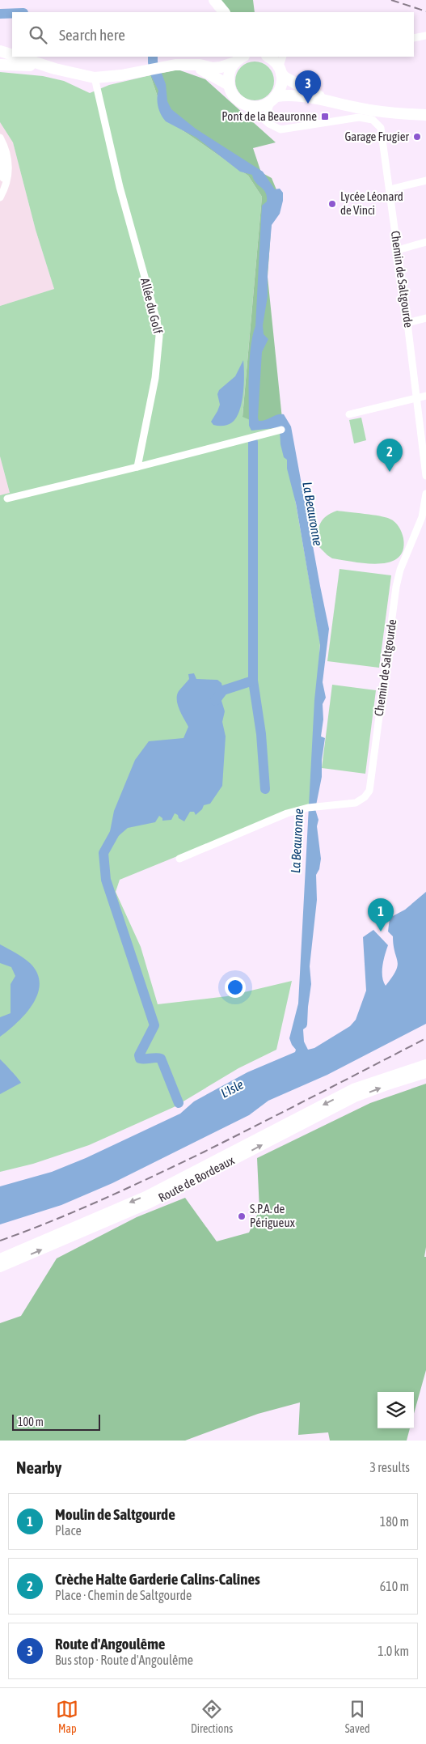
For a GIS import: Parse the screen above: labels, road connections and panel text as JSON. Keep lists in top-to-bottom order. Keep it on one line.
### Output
{"streets":{"main road":["Route de Bordeaux"],"street":["Chemin de Saltgourde","Allée du Golf"]},"water":["La Beauronne","L'Isle"],"places":{"transit":["Pont de la Beauronne"],"other":["Garage Frugier","Lycée Léonard de Vinci","S.P.A. de Périgueux"]},"scale_bar":"100 m","page":{"search":"Search here","pins":["3","2","1"],"scale":"100 m","heading":["Nearby","3 results"],"list":[{"mark":"1","name":"Moulin de Saltgourde","note":"Place","value":"180 m"},{"mark":"2","name":"Crèche Halte Garderie Calins-Calines","note":"Place · Chemin de Saltgourde","value":"610 m"},{"mark":"3","name":"Route d'Angoulême","note":"Bus stop · Route d'Angoulême","value":"1.0 km"}],"nav":["Map","Directions","Saved"]}}
